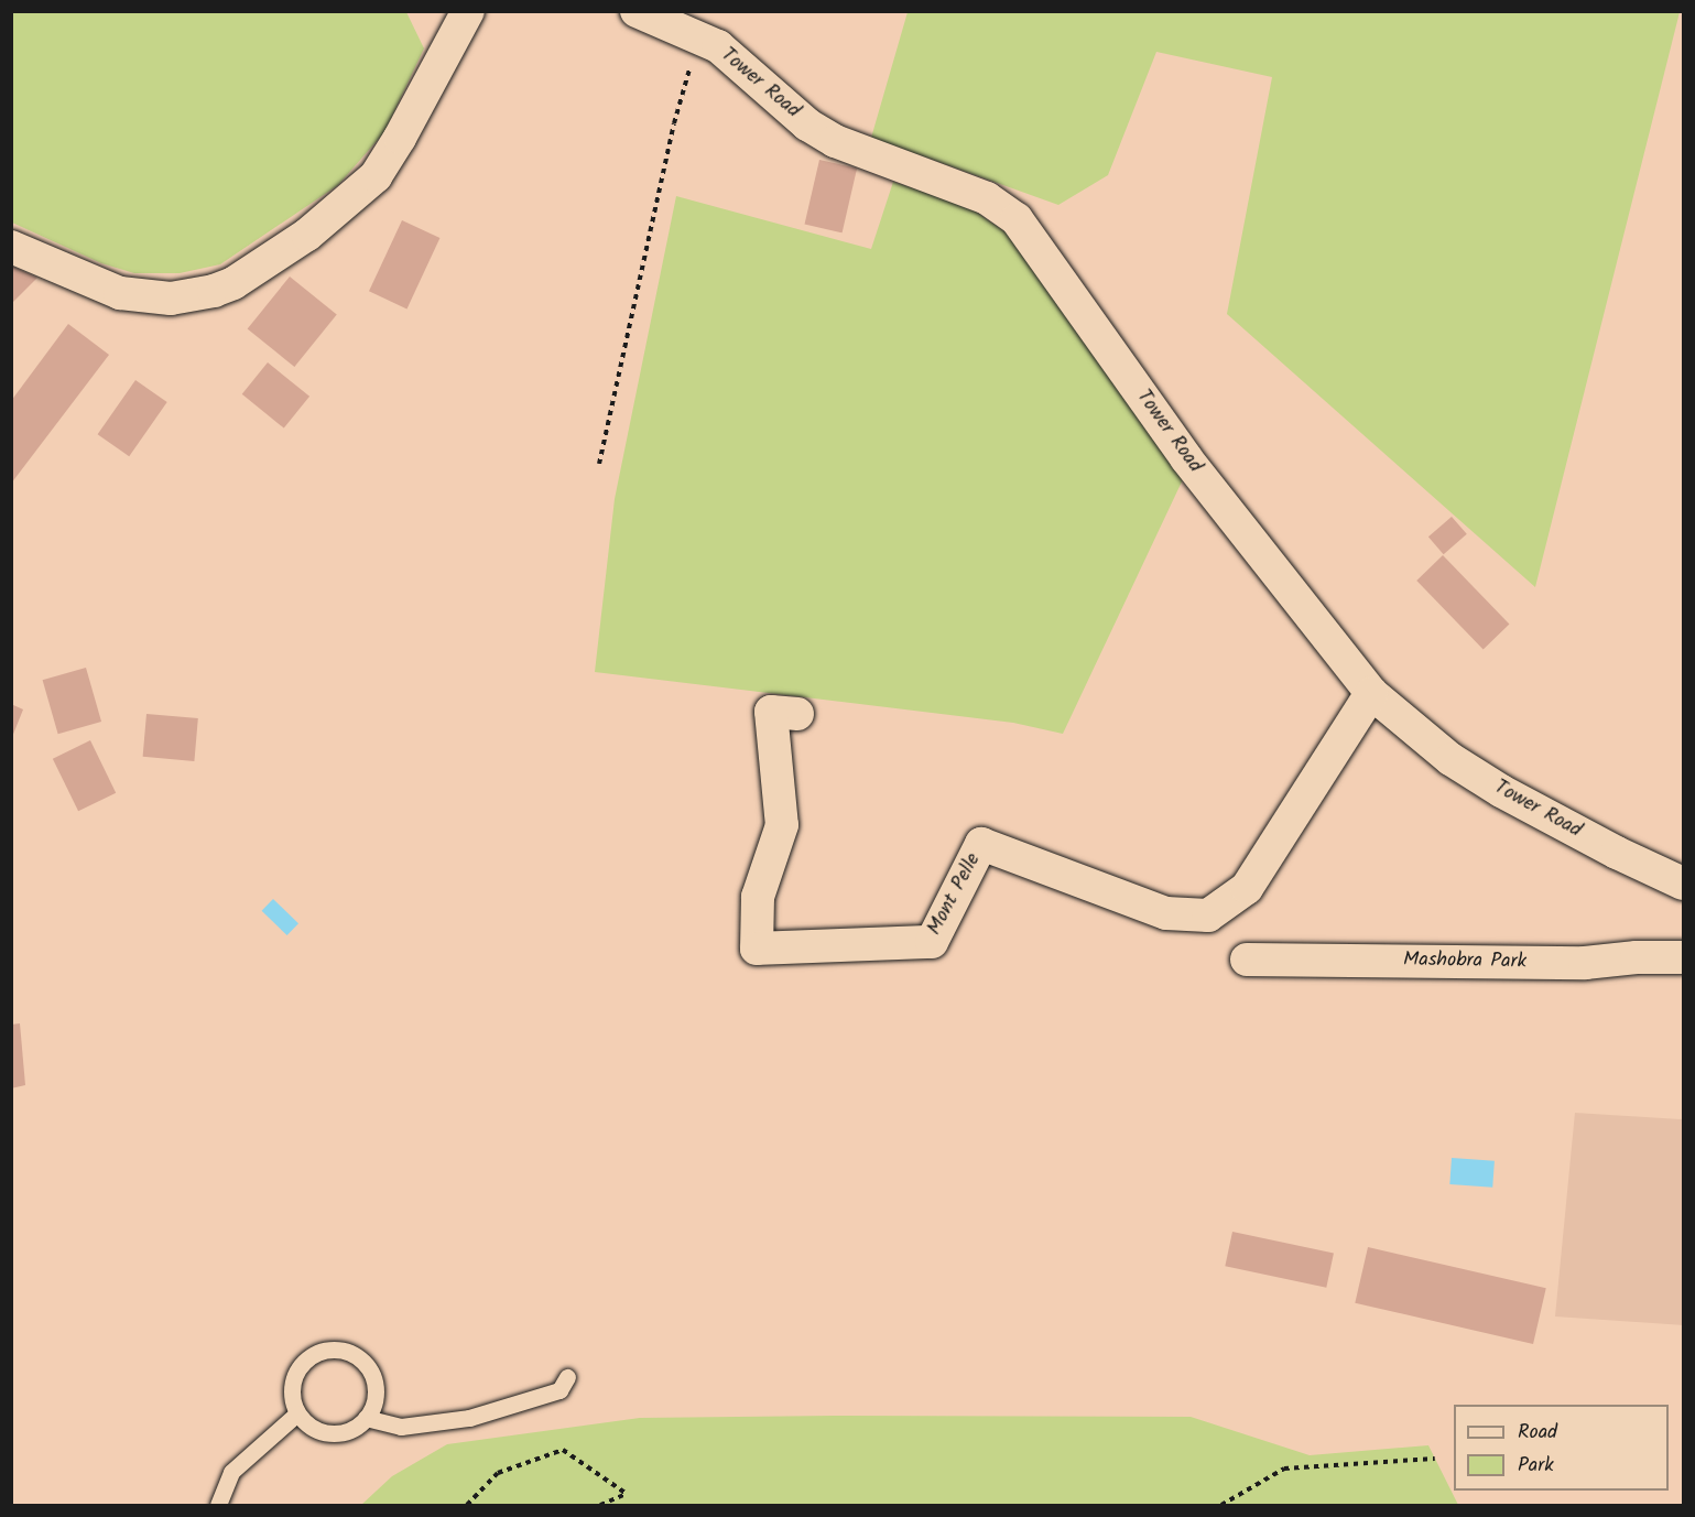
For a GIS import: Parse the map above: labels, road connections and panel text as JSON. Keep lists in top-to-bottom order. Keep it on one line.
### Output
{"streets":{"street":["Tower Road","Mont Pelle","Mashobra Park"]},"crossings":[["Tower Road","Mont Pelle"]],"legend":["Road","Park"]}
